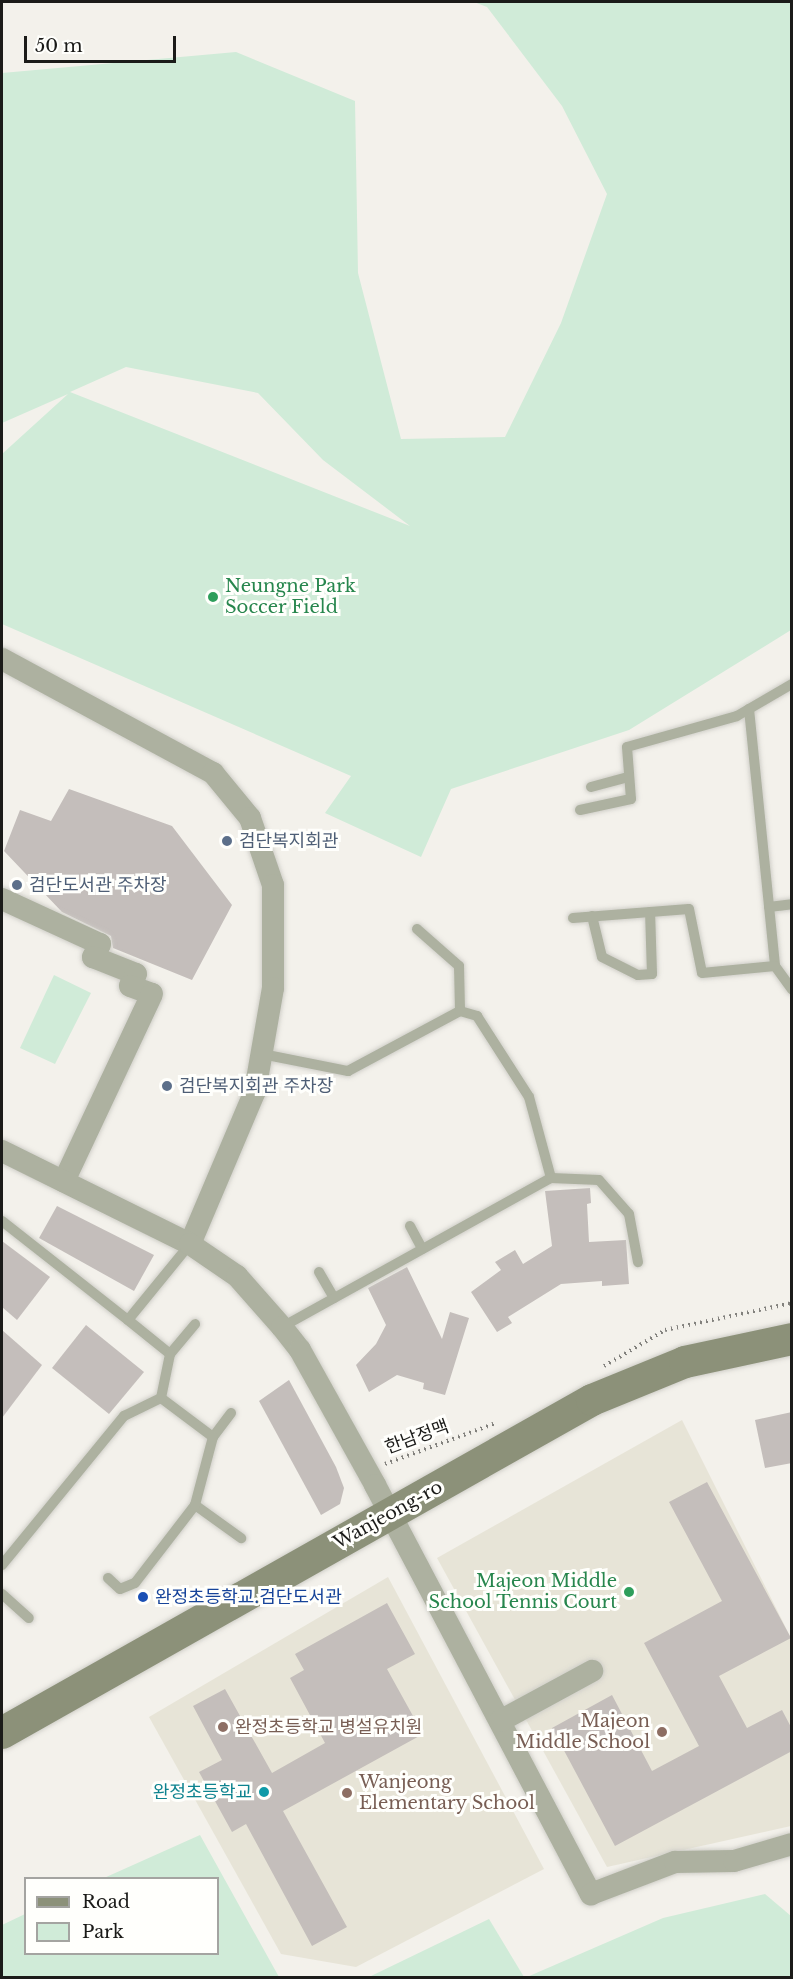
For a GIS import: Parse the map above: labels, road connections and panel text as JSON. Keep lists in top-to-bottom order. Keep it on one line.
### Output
{"streets":{"main road":["Wanjeong-ro"],"path":["한남정맥"]},"places":["Neungne Park Soccer Field","검단복지회관","검단도서관 주차장","검단복지회관 주차장","Majeon Middle School Tennis Court","완정초등학교.검단도서관","완정초등학교 병설유치원","Majeon Middle School","완정초등학교","Wanjeong Elementary School"],"legend":["Road","Park"],"scale_bar":"50 m"}
